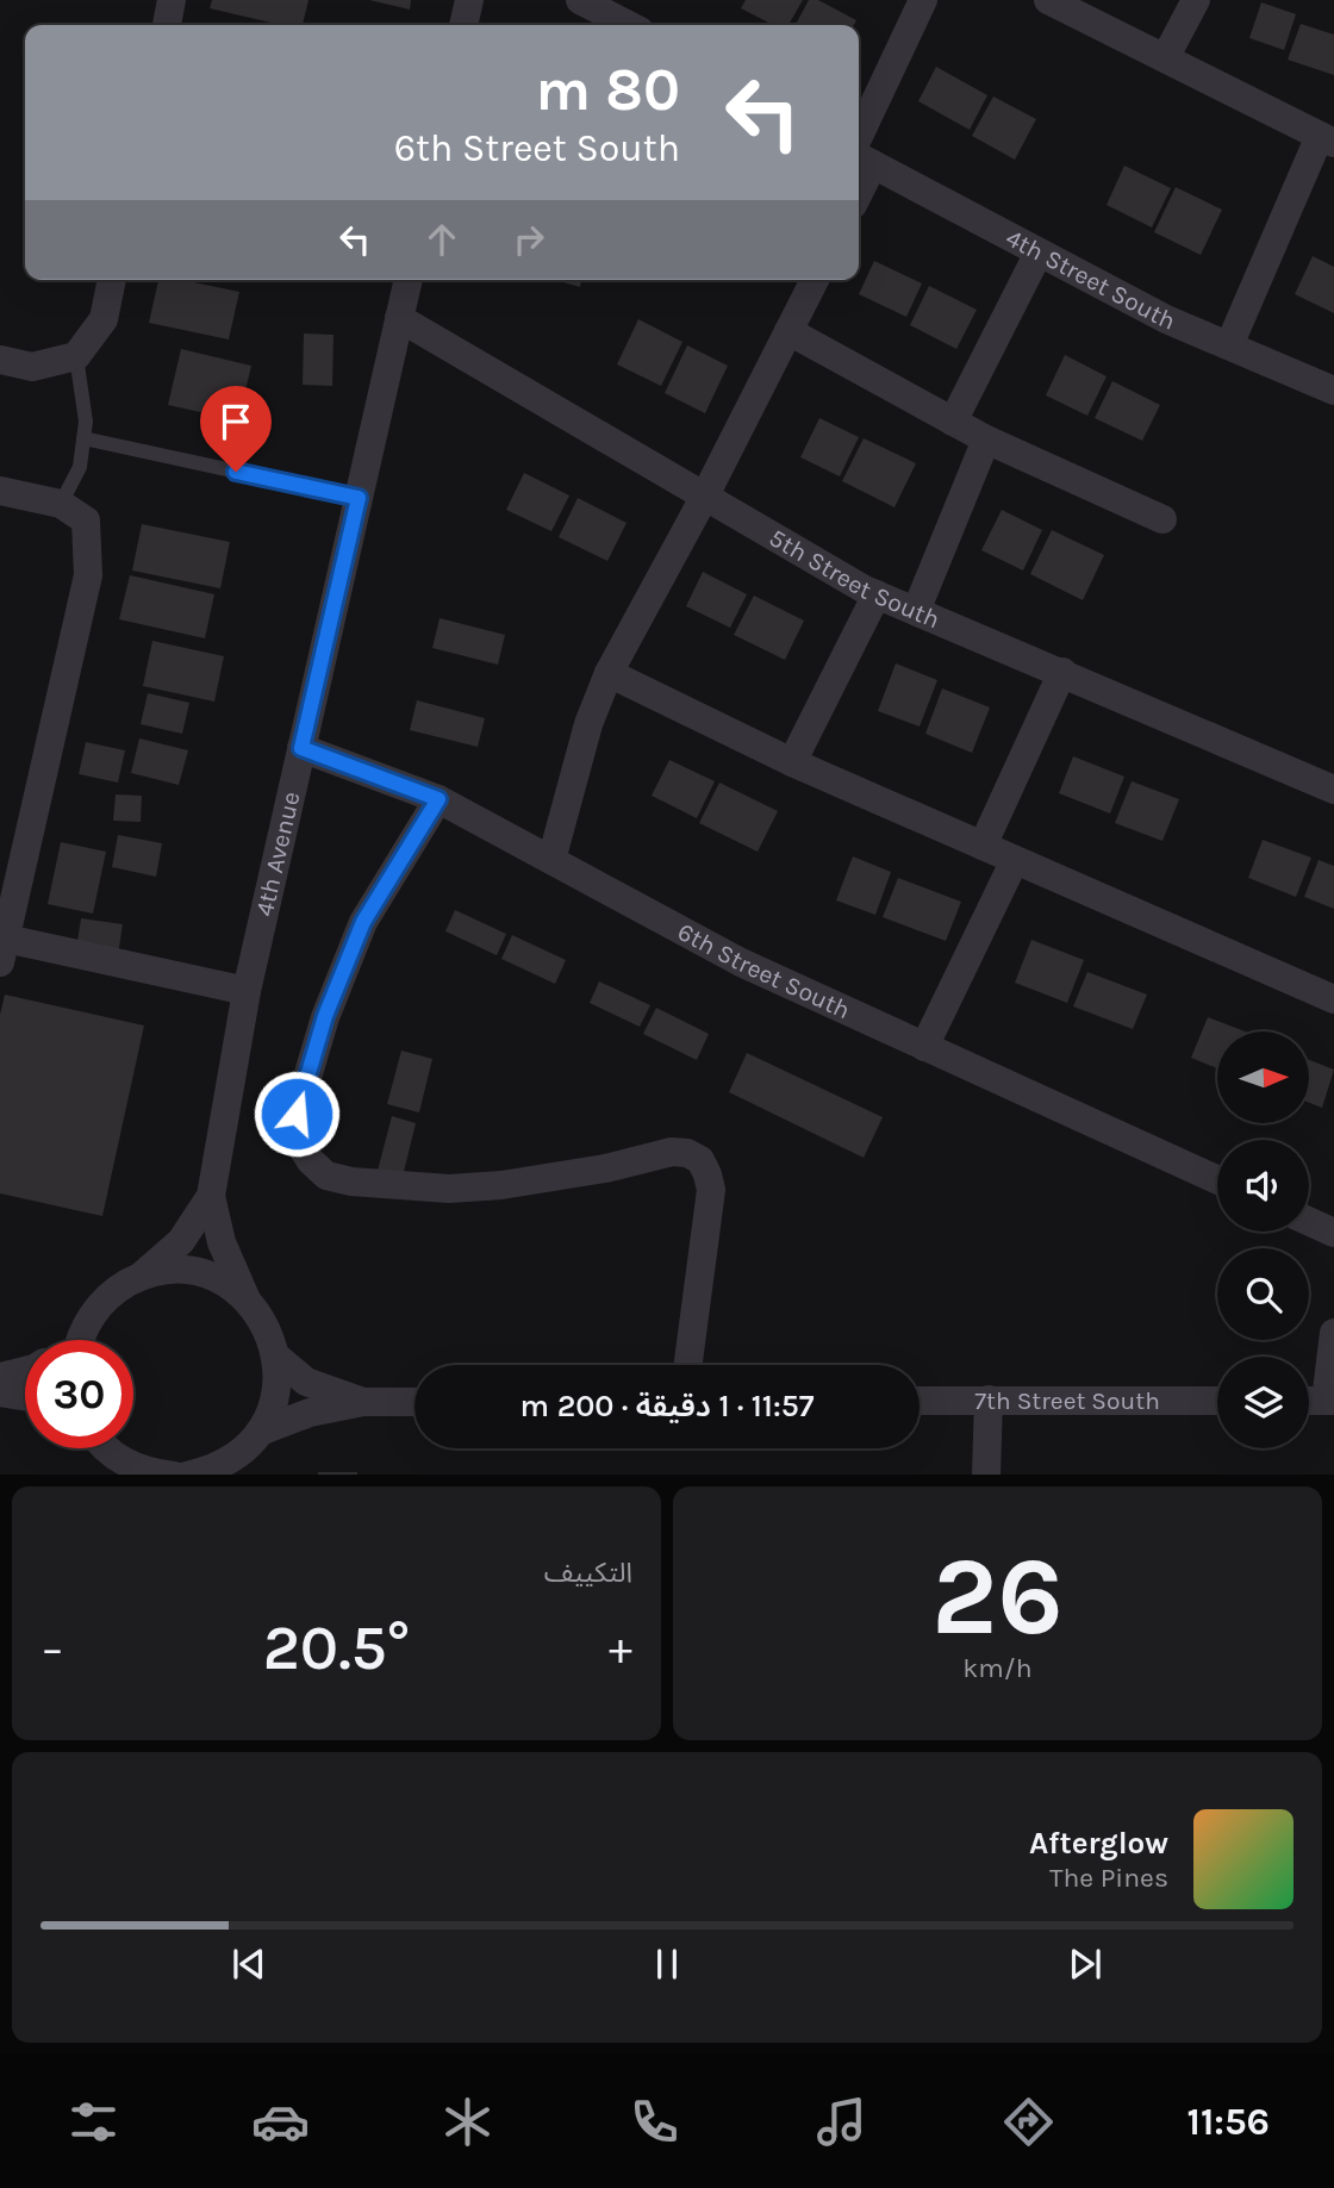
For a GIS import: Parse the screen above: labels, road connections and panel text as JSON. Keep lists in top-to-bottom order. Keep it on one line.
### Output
{"streets":{"street":["4th Street South","5th Street South","4th Avenue","6th Street South","7th Street South"]},"crossings":[["5th Street South","4th Avenue"],["4th Avenue","6th Street South"]],"north":"right","page":{"turn":["80 m","6th Street South"],"limit":"30","trip":"11:57 · 1 دقيقة · 200 m","tile":[["26","km/h"],"التكييف"],"heat":["−","20.5°","+"],"song":["Afterglow","The Pines"],"tabs":"11:56"}}
